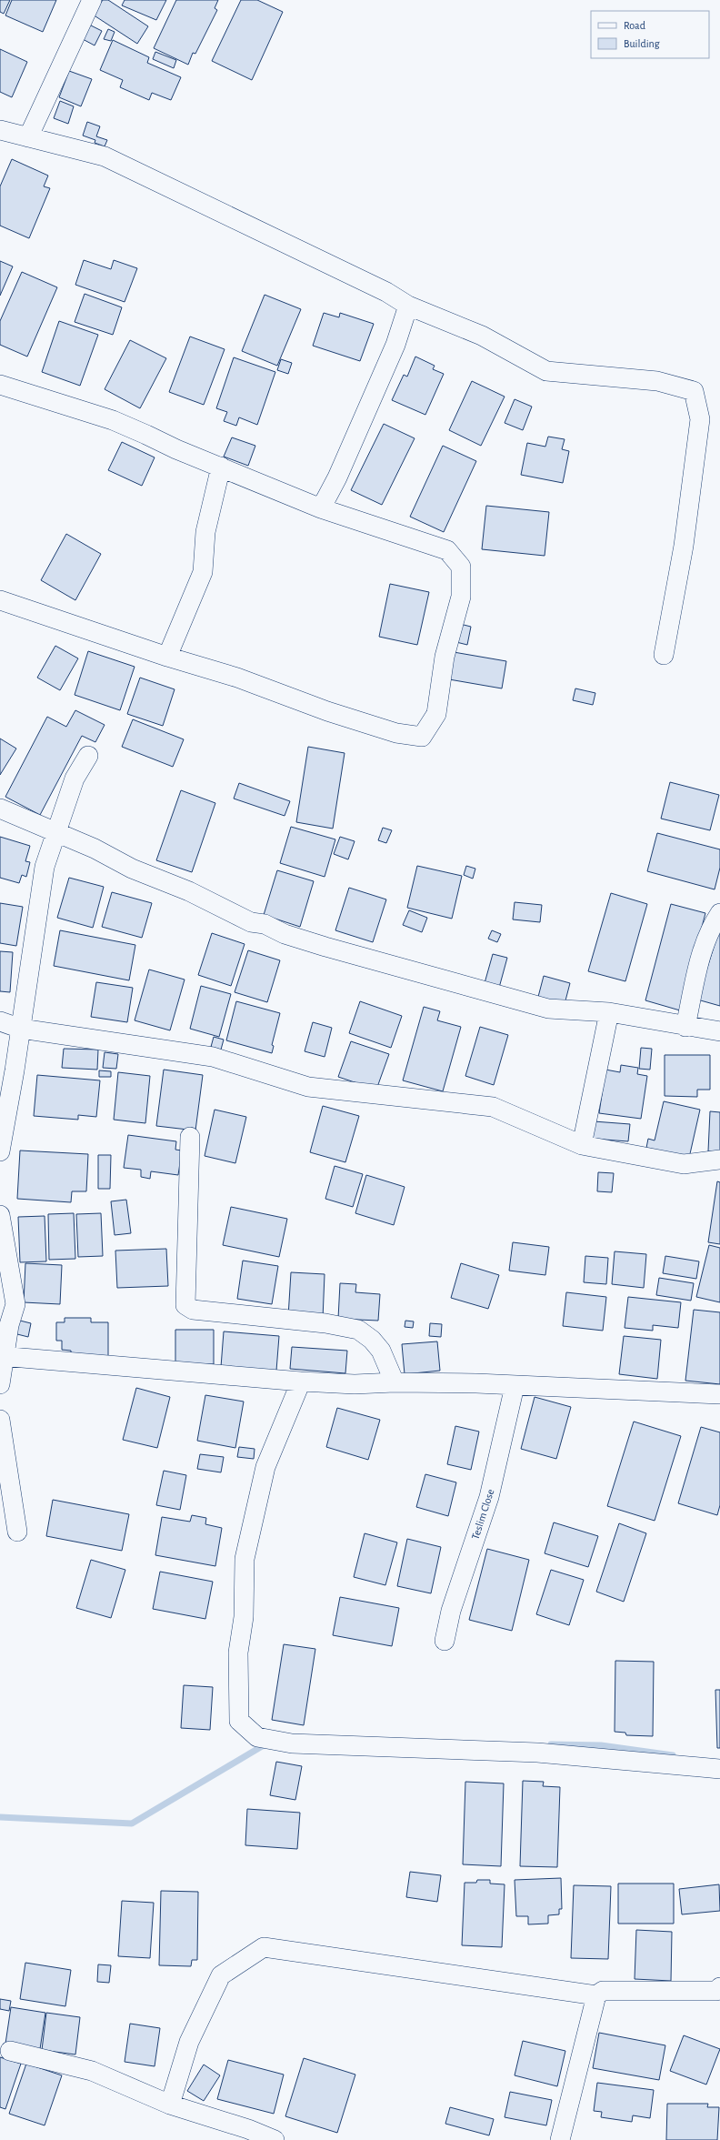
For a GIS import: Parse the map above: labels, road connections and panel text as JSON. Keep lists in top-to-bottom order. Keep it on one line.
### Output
{"streets":{"street":["Teslim Close"]},"legend":["Road","Building"]}
